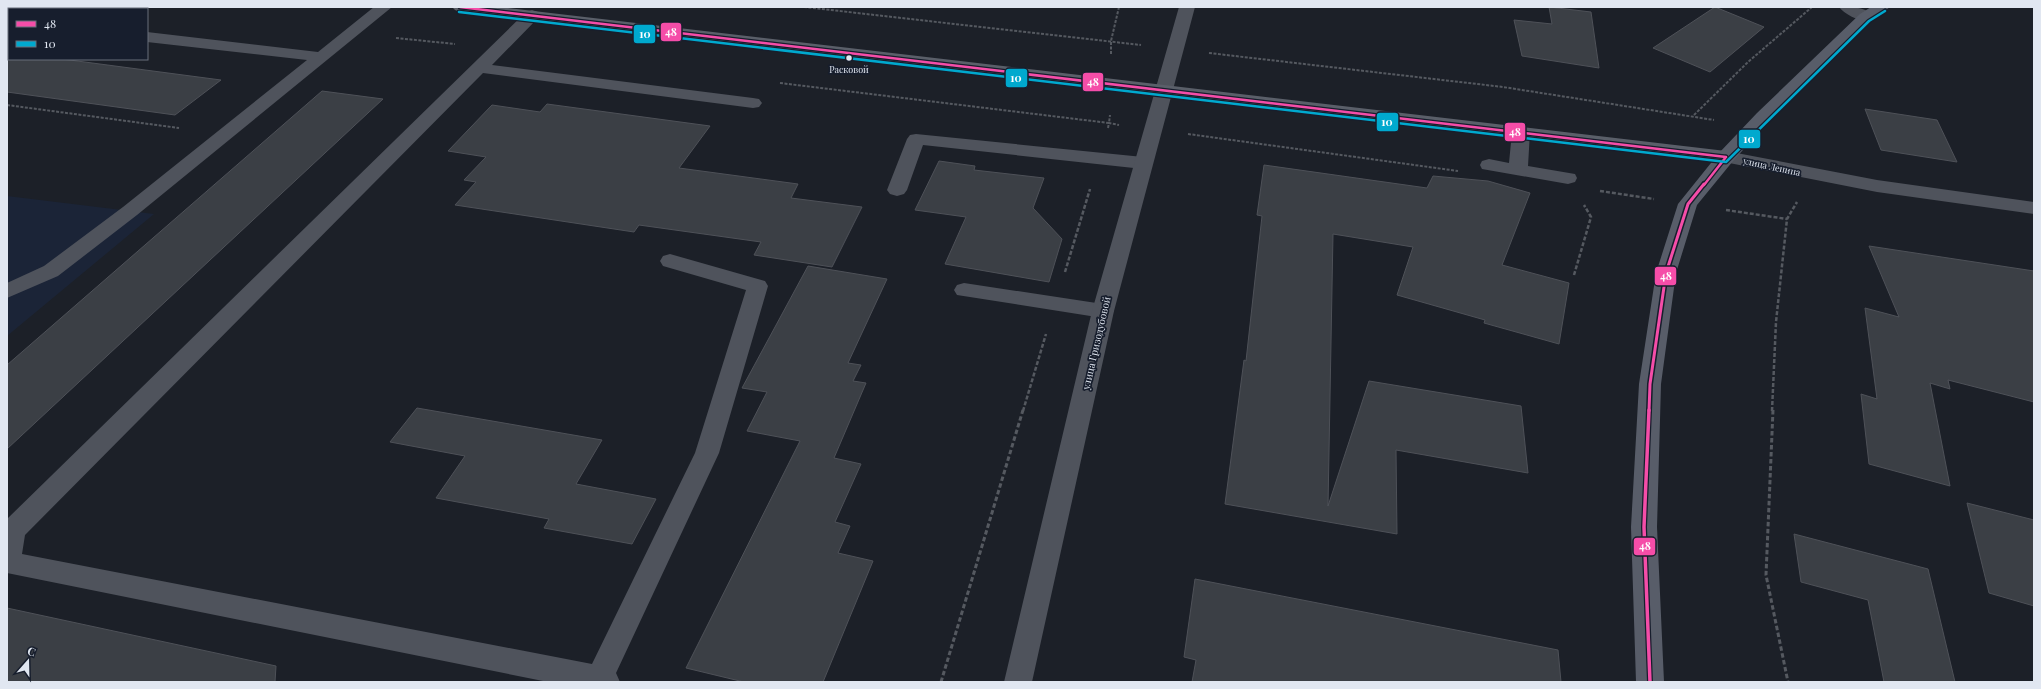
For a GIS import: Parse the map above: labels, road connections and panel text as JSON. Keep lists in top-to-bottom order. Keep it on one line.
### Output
{"streets":{"main road":["улица Ленина"],"street":["улица Гризодубовой"]},"crossings":[["улица Ленина","улица Гризодубовой"]],"places":["Расковой"],"lines":["transit line 48","transit line 10"],"legend":["48","10"],"north":"top"}
